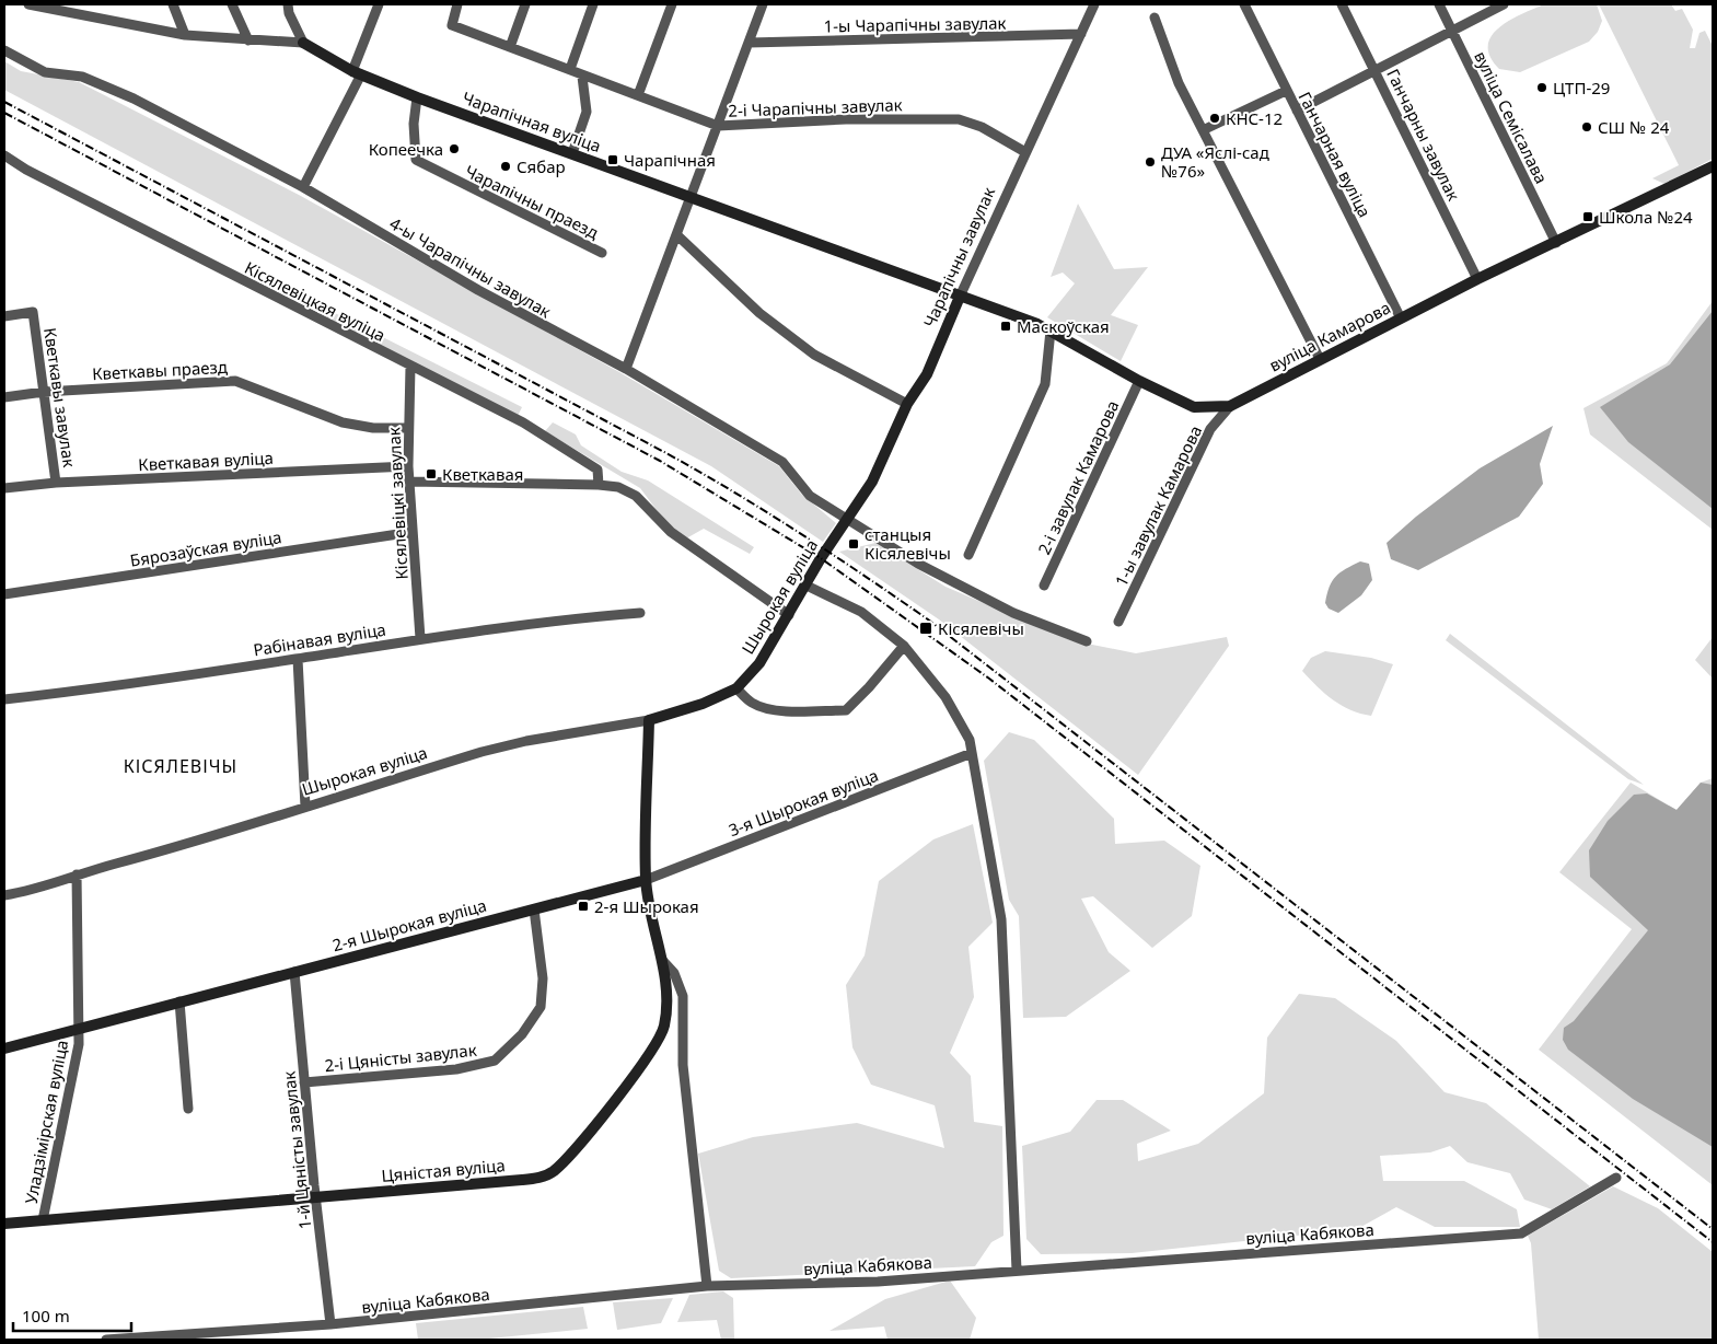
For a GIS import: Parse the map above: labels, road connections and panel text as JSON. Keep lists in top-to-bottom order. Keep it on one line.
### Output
{"streets":{"street":["1-ы Чарапічны завулак","2-і Чарапічны завулак","вуліца Семісалава","Чарапічная вуліца","Ганчарны завулак","Ганчарная вуліца","Чарапічны праезд","Чарапічны завулак","4-ы Чарапічны завулак","Кісялевіцкая вуліца","вуліца Камарова","Кветкавы праезд","Кветкавы завулак","Кветкавая вуліца","2-і завулак Камарова","Кісялевіцкі завулак","1-ы завулак Камарова","Бярозаўская вуліца","Шырокая вуліца","Рабінавая вуліца","3-я Шырокая вуліца","2-я Шырокая вуліца","2-і Цяністы завулак","Уладзімірская вуліца","1-й Цяністы завулак","Цяністая вуліца","вуліца Кабякова"]},"crossings":[["1-ы Чарапічны завулак","Чарапічны завулак"],["2-і Чарапічны завулак","Чарапічны завулак"],["вуліца Семісалава","вуліца Камарова"],["Чарапічная вуліца","Чарапічны праезд"],["Чарапічная вуліца","Чарапічны завулак"],["Чарапічная вуліца","вуліца Камарова"],["Ганчарны завулак","вуліца Камарова"],["Ганчарная вуліца","вуліца Камарова"],["Чарапічны завулак","4-ы Чарапічны завулак"],["Чарапічны завулак","вуліца Камарова"],["Чарапічны завулак","Шырокая вуліца"],["4-ы Чарапічны завулак","Шырокая вуліца"],["Кісялевіцкая вуліца","Кісялевіцкі завулак"],["вуліца Камарова","2-і завулак Камарова"],["вуліца Камарова","1-ы завулак Камарова"],["Кветкавы праезд","Кветкавы завулак"],["Кветкавы праезд","Кісялевіцкі завулак"],["Кветкавы завулак","Кветкавая вуліца"],["Кветкавая вуліца","Кісялевіцкі завулак"],["Кісялевіцкі завулак","Бярозаўская вуліца"],["Кісялевіцкі завулак","Рабінавая вуліца"],["Шырокая вуліца","Уладзімірская вуліца"],["Шырокая вуліца","Цяністая вуліца"],["3-я Шырокая вуліца","2-я Шырокая вуліца"],["3-я Шырокая вуліца","Цяністая вуліца"],["2-я Шырокая вуліца","2-і Цяністы завулак"],["2-я Шырокая вуліца","Уладзімірская вуліца"],["2-я Шырокая вуліца","1-й Цяністы завулак"],["2-я Шырокая вуліца","Цяністая вуліца"],["2-і Цяністы завулак","1-й Цяністы завулак"],["Уладзімірская вуліца","Цяністая вуліца"],["1-й Цяністы завулак","Цяністая вуліца"],["1-й Цяністы завулак","вуліца Кабякова"]],"districts":["КІСЯЛЕВІЧЫ"],"places":{"other":["ЦТП-29","КНС-12","СШ № 24","Копеечка","ДУА «Яслі-сад №76»","Сябар"],"transit":["Чарапічная","Школа №24","Маскоўская","Кветкавая","станцыя Кісялевічы","Кісялевічы","2-я Шырокая"]},"scale_bar":"100 m"}
